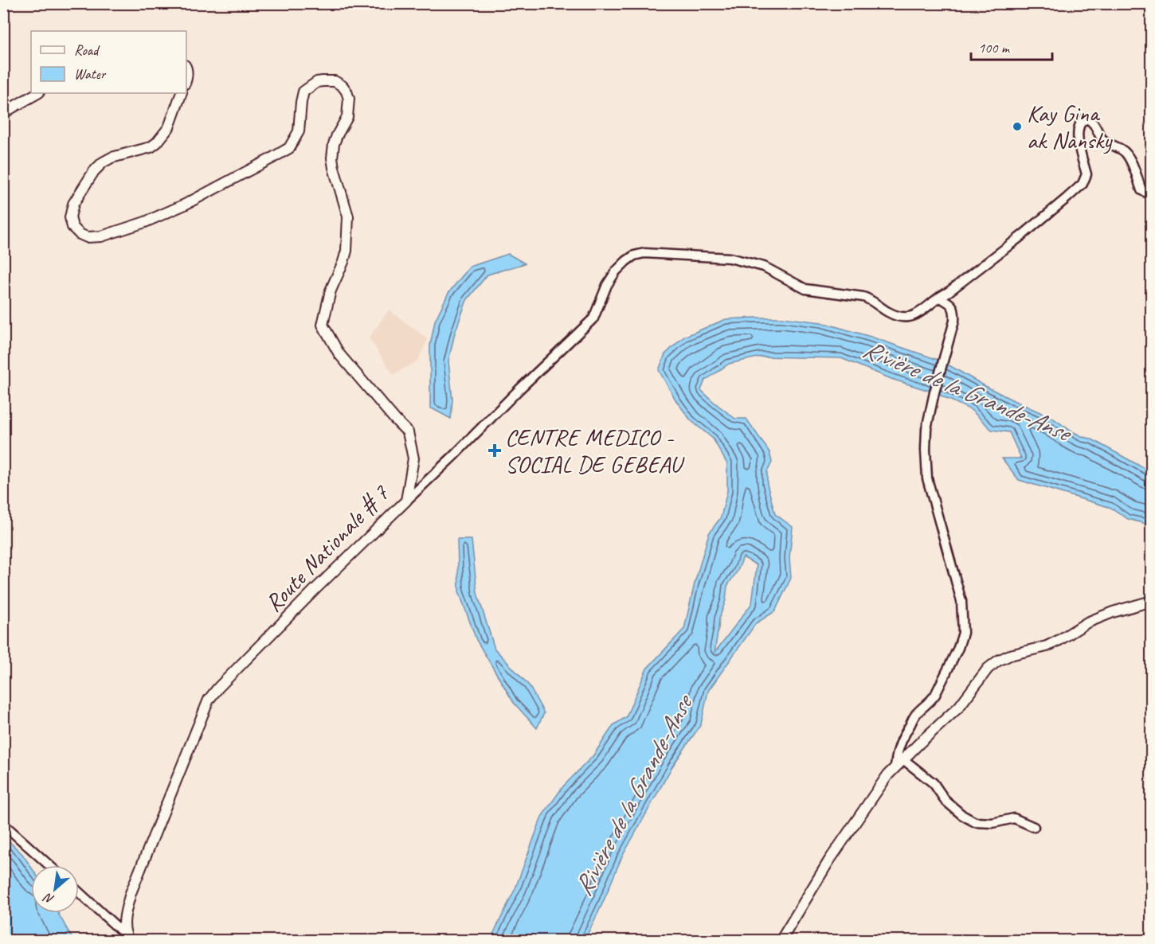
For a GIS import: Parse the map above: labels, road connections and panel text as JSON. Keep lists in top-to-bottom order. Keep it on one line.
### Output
{"streets":{"main road":["Route Nationale # 7"]},"water":["Rivière de la Grande-Anse"],"places":{"other":["Kay Gina ak Nansky"],"health":["CENTRE MEDICO - SOCIAL DE GEBEAU"]},"legend":["Road","Water"],"scale_bar":"100 m","north":"bottom left"}
